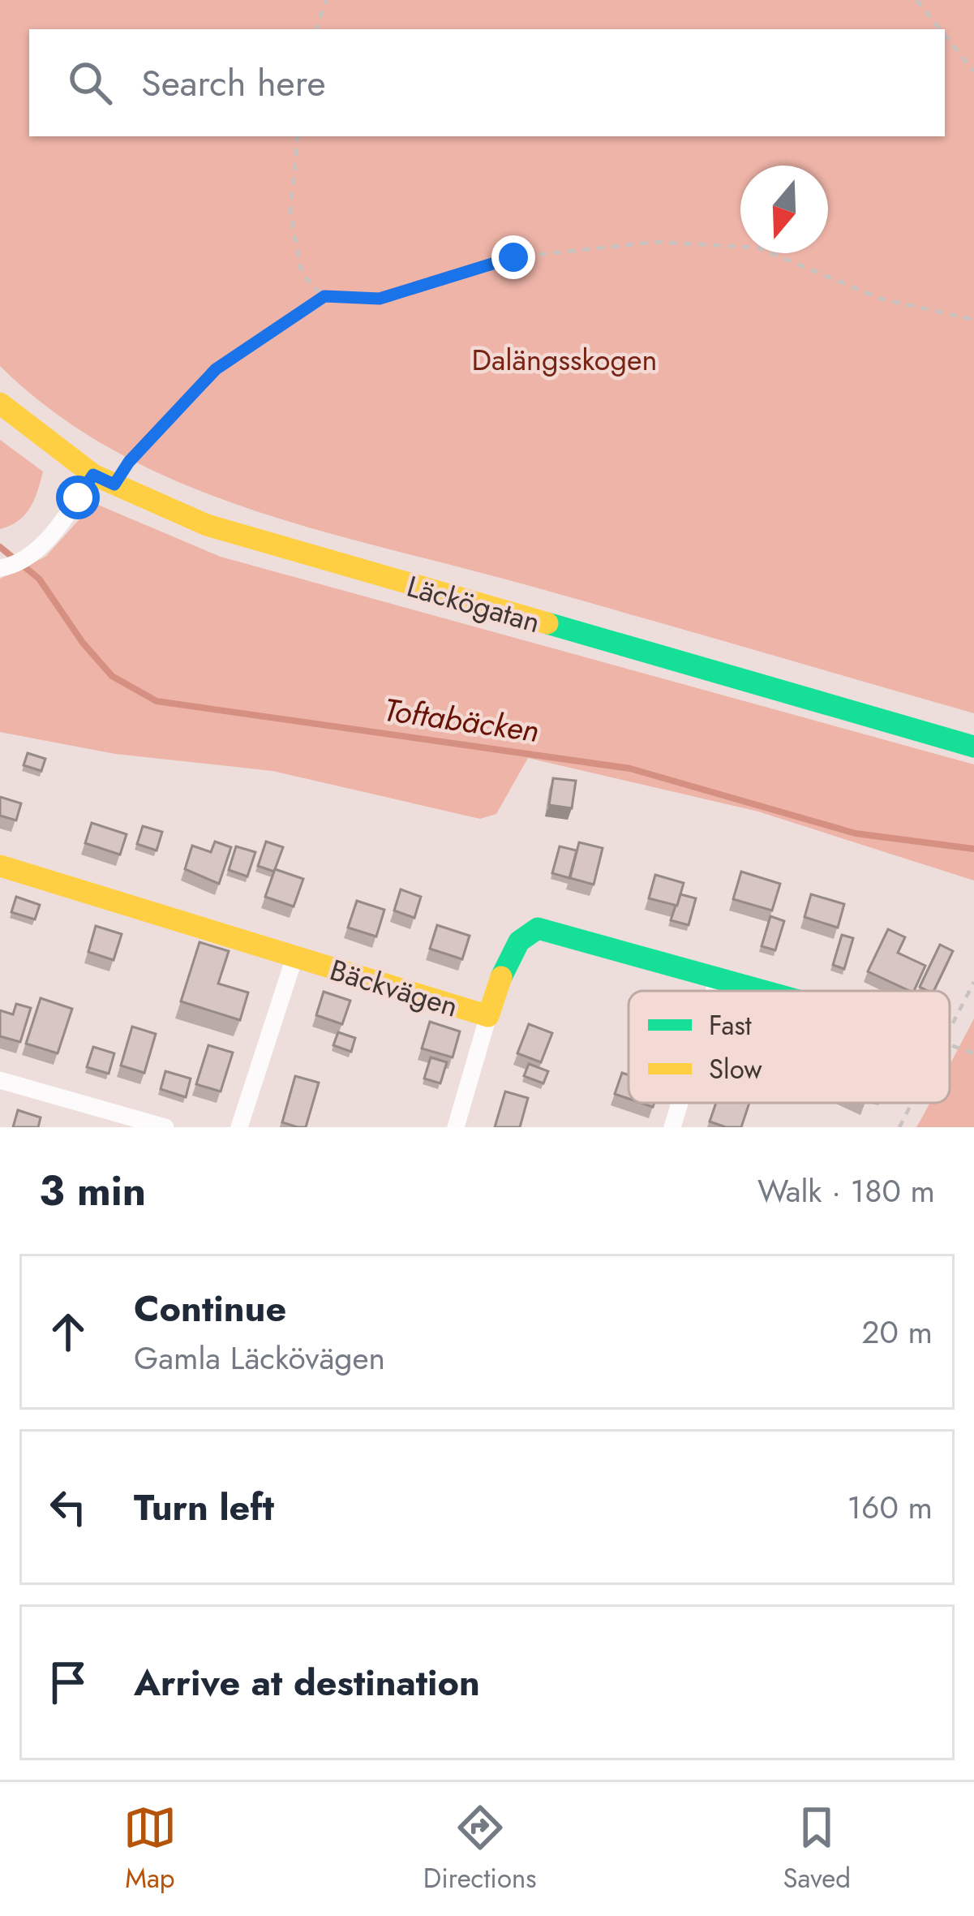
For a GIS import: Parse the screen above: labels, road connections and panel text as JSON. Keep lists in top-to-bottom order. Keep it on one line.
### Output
{"streets":{"main road":["Läckögatan","Bäckvägen"]},"water":["Toftabäcken"],"parks":["Dalängsskogen"],"legend":["Fast","Slow"],"north":"bottom","page":{"search":"Search here","heading":["3 min","Walk · 180 m"],"list":[["Continue","Gamla Läckövägen","20 m"],["Turn left","160 m"],"Arrive at destination"],"nav":["Map","Directions","Saved"]}}
